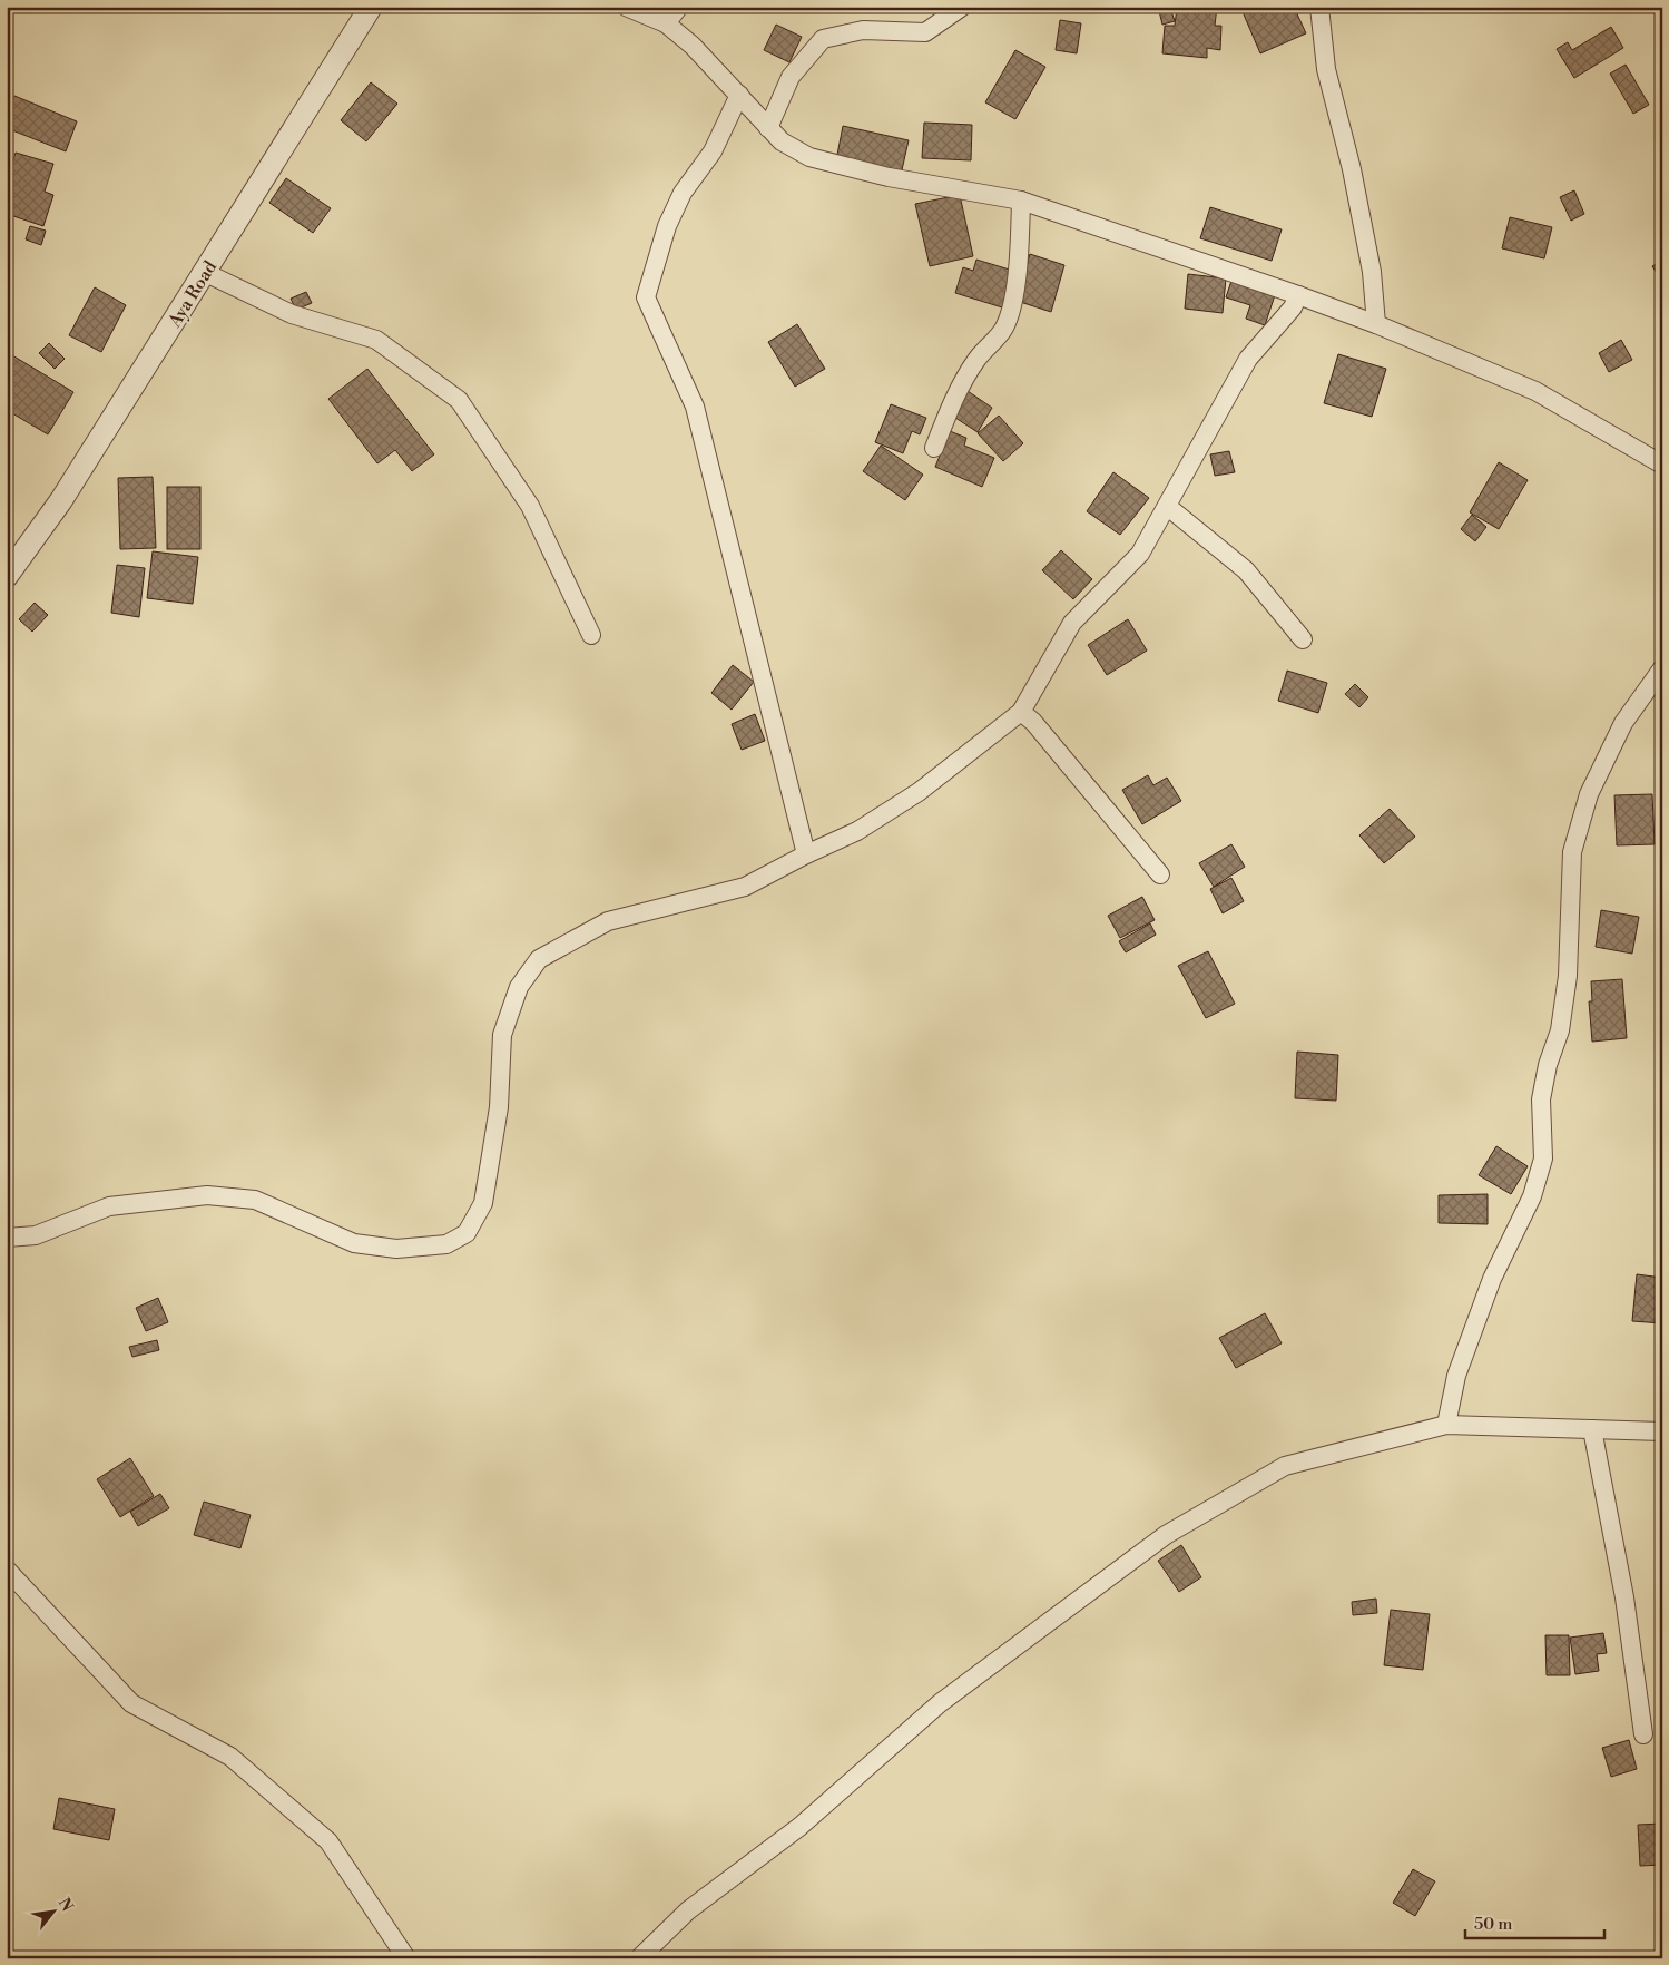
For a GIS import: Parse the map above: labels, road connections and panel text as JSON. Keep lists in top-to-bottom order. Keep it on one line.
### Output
{"streets":{"street":["Aya Road"]},"scale_bar":"50 m","north":"top right"}
